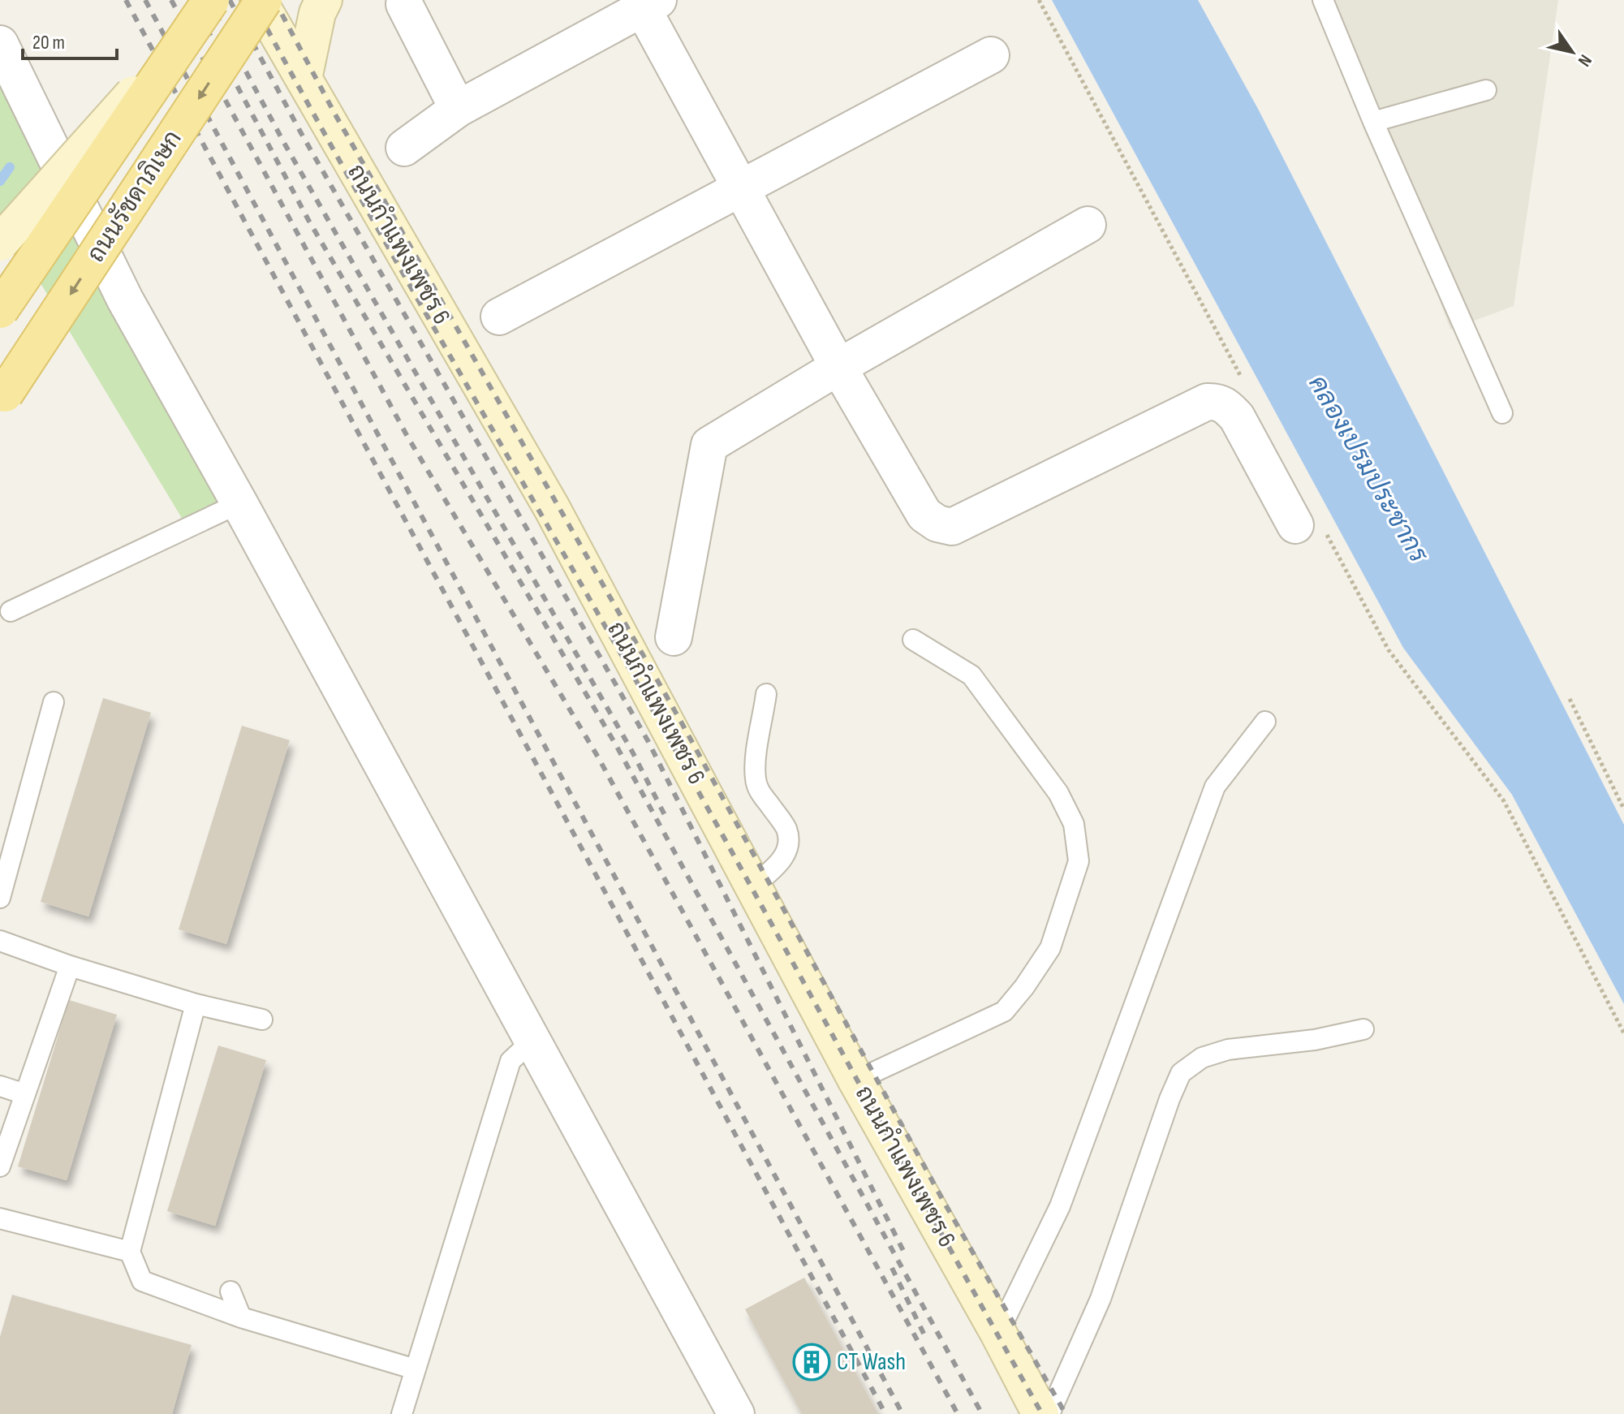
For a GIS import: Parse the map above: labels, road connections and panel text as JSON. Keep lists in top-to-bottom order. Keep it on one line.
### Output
{"streets":{"main road":["ถนนรัชดาภิเษก"],"street":["ถนนกำแพงเพชร 6"]},"water":["คลองเปรมประชากร"],"places":{"building":["CT Wash"]},"scale_bar":"20 m","north":"bottom right"}
